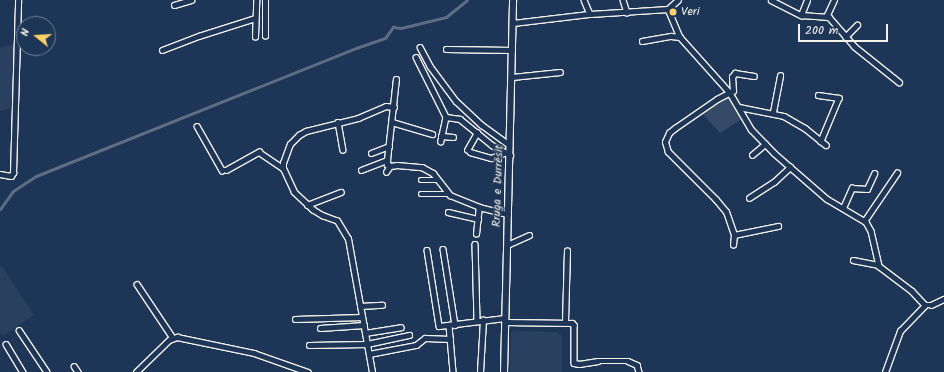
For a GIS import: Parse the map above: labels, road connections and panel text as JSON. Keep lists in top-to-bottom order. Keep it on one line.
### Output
{"streets":{"main road":["Rruga e Durrësit"]},"places":["Veri"],"scale_bar":"200 m","north":"left"}
